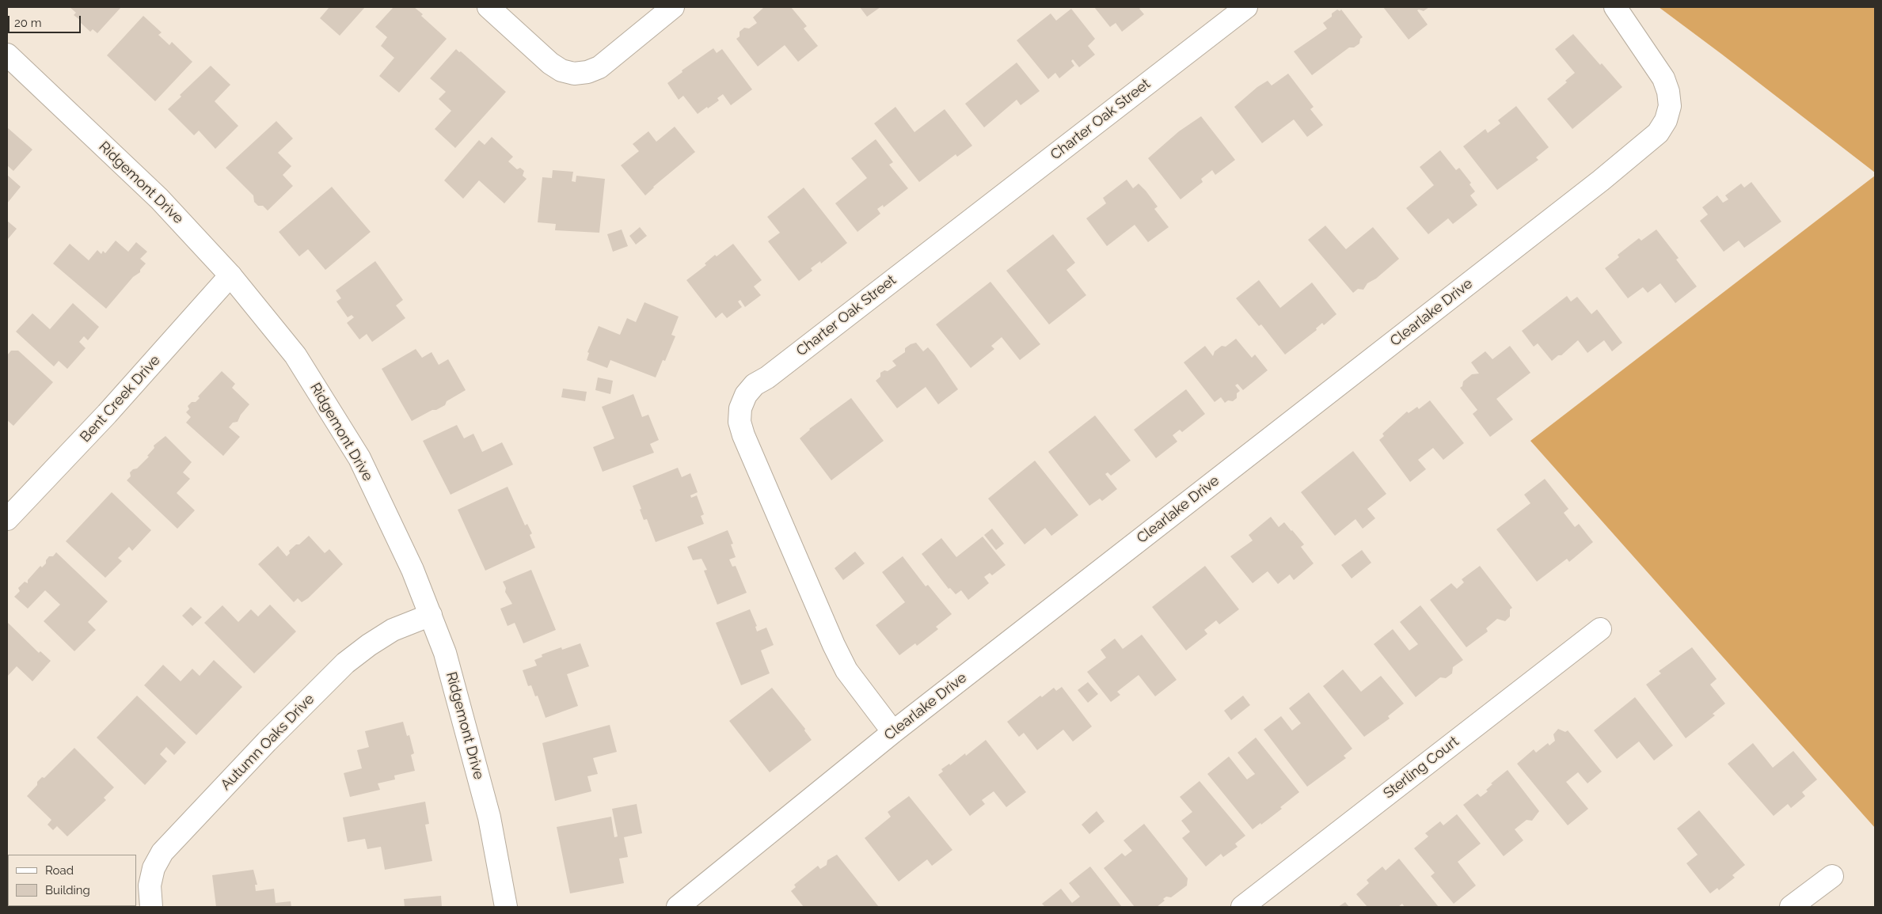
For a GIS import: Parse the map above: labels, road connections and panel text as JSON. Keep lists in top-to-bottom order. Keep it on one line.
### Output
{"streets":{"street":["Charter Oak Street","Ridgemont Drive","Clearlake Drive","Bent Creek Drive","Autumn Oaks Drive","Sterling Court"]},"crossings":[["Charter Oak Street","Clearlake Drive"],["Ridgemont Drive","Bent Creek Drive"],["Ridgemont Drive","Autumn Oaks Drive"]],"legend":["Road","Building"],"scale_bar":"20 m"}
